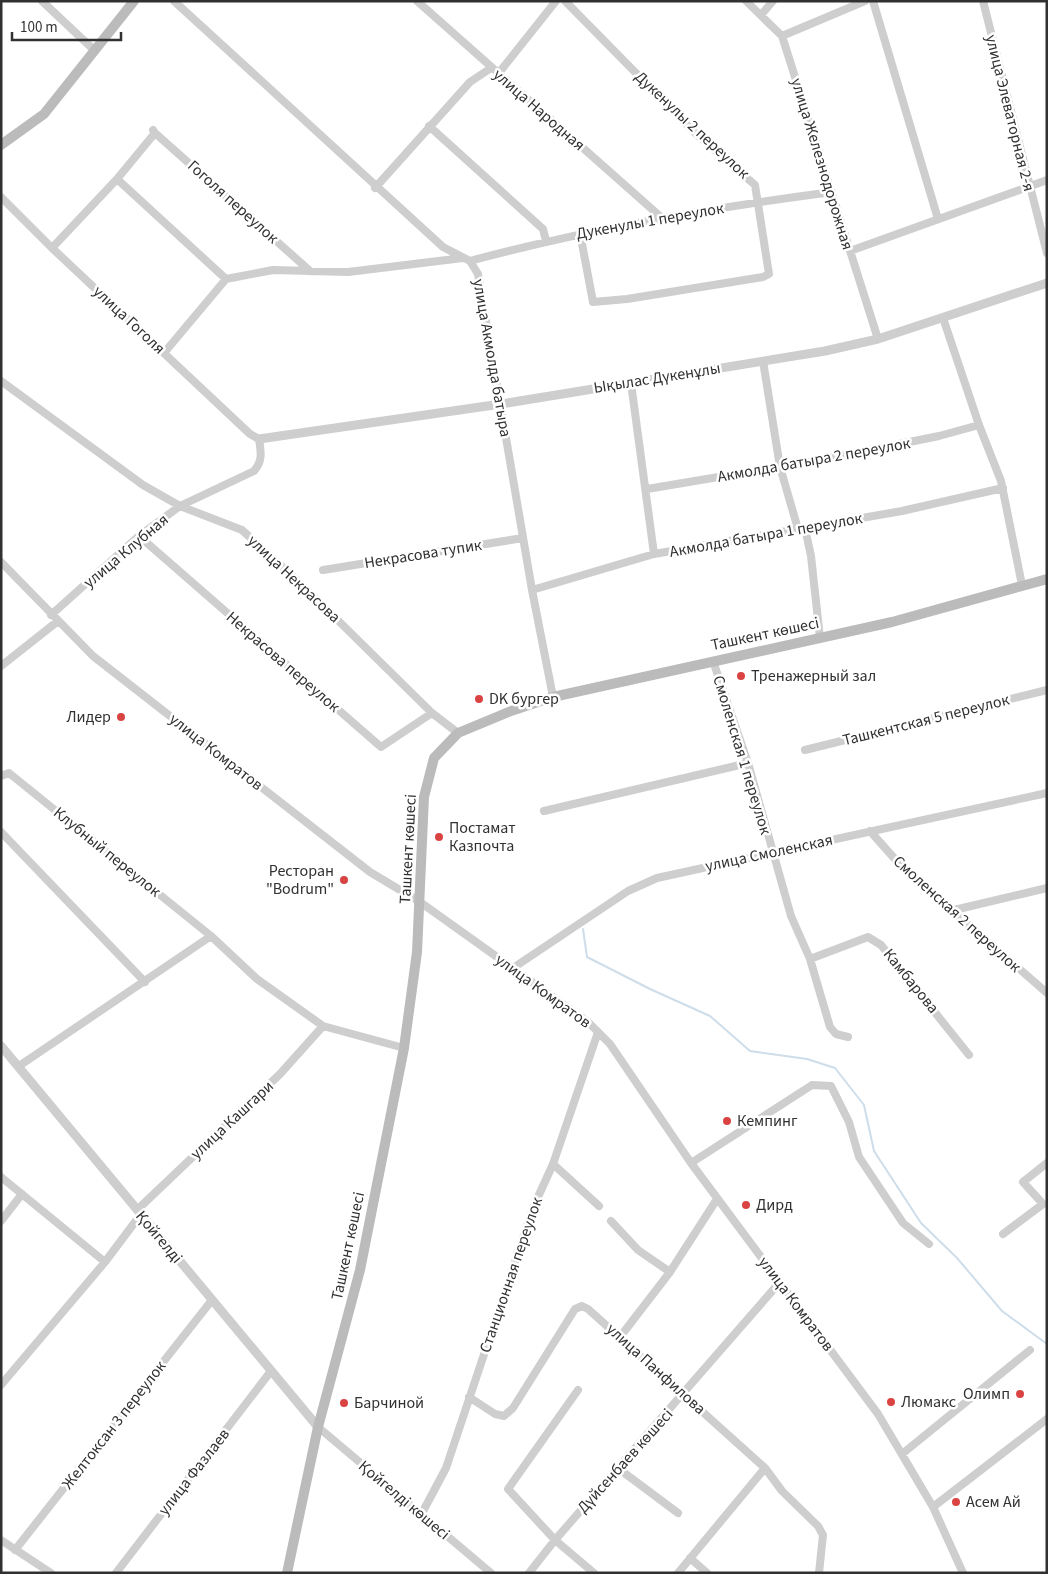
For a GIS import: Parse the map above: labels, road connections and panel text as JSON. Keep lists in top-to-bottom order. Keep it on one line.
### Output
{"streets":{"main road":["Ташкент көшесі"],"street":["улица Народная","улица Элеваторная 2-я","Дукенулы 2 переулок","улица Железнодорожная","Гоголя переулок","Дукенулы 1 переулок","улица Гоголя","улица Акмолда батыра","Ықылас Дүкенұлы","Акмолда батыра 2 переулок","Акмолда батыра 1 переулок","улица Клубная","Некрасова тупик","улица Некрасова","Некрасова переулок","Ташкентская 5 переулок","улица Комратов","Смоленская 1 переулок","Клубный переулок","улица Смоленская","Смоленская 2 переулок","Камбарова","улица Кашгари","Қойгелді","Станционная переулок","улица Панфилова","Желтоксан 3 переулок","Дүйсенбаев көшесі","улица Фазлаев","Қойгелді көшесі"]},"crossings":[["улица Народная","Дукенулы 1 переулок"],["Дукенулы 2 переулок","Дукенулы 1 переулок"],["улица Железнодорожная","Дукенулы 1 переулок"],["улица Железнодорожная","Ықылас Дүкенұлы"],["Гоголя переулок","Дукенулы 1 переулок"],["Гоголя переулок","улица Гоголя"],["Гоголя переулок","улица Акмолда батыра"],["Дукенулы 1 переулок","улица Акмолда батыра"],["улица Гоголя","Ықылас Дүкенұлы"],["улица Гоголя","улица Клубная"],["улица Акмолда батыра","Ықылас Дүкенұлы"],["улица Акмолда батыра","Акмолда батыра 1 переулок"],["улица Акмолда батыра","Некрасова тупик"],["улица Акмолда батыра","Ташкент көшесі"],["Ықылас Дүкенұлы","улица Клубная"],["улица Клубная","улица Некрасова"],["улица Клубная","Некрасова переулок"],["улица Клубная","улица Комратов"],["улица Некрасова","Ташкент көшесі"],["улица Некрасова","Некрасова переулок"],["Ташкент көшесі","улица Комратов"],["Ташкент көшесі","Смоленская 1 переулок"],["Ташкент көшесі","Клубный переулок"],["Ташкент көшесі","Қойгелді"],["Ташкент көшесі","Қойгелді көшесі"],["улица Комратов","улица Смоленская"],["улица Комратов","Станционная переулок"],["улица Комратов","Дүйсенбаев көшесі"],["Смоленская 1 переулок","улица Смоленская"],["Смоленская 1 переулок","Камбарова"],["Клубный переулок","улица Кашгари"],["улица Смоленская","Смоленская 2 переулок"],["улица Кашгари","Қойгелді"],["Қойгелді","Желтоксан 3 переулок"],["Қойгелді","улица Фазлаев"],["Қойгелді","Қойгелді көшесі"],["Станционная переулок","улица Панфилова"],["Станционная переулок","Қойгелді көшесі"],["улица Панфилова","Дүйсенбаев көшесі"]],"places":["Тренажерный зал","DK бургер","Лидер","Постамат Казпочта","Ресторан \"Bodrum\"","Кемпинг","Дирд","Олимп","Люмакс","Барчиной","Асем Ай"],"scale_bar":"100 m"}
